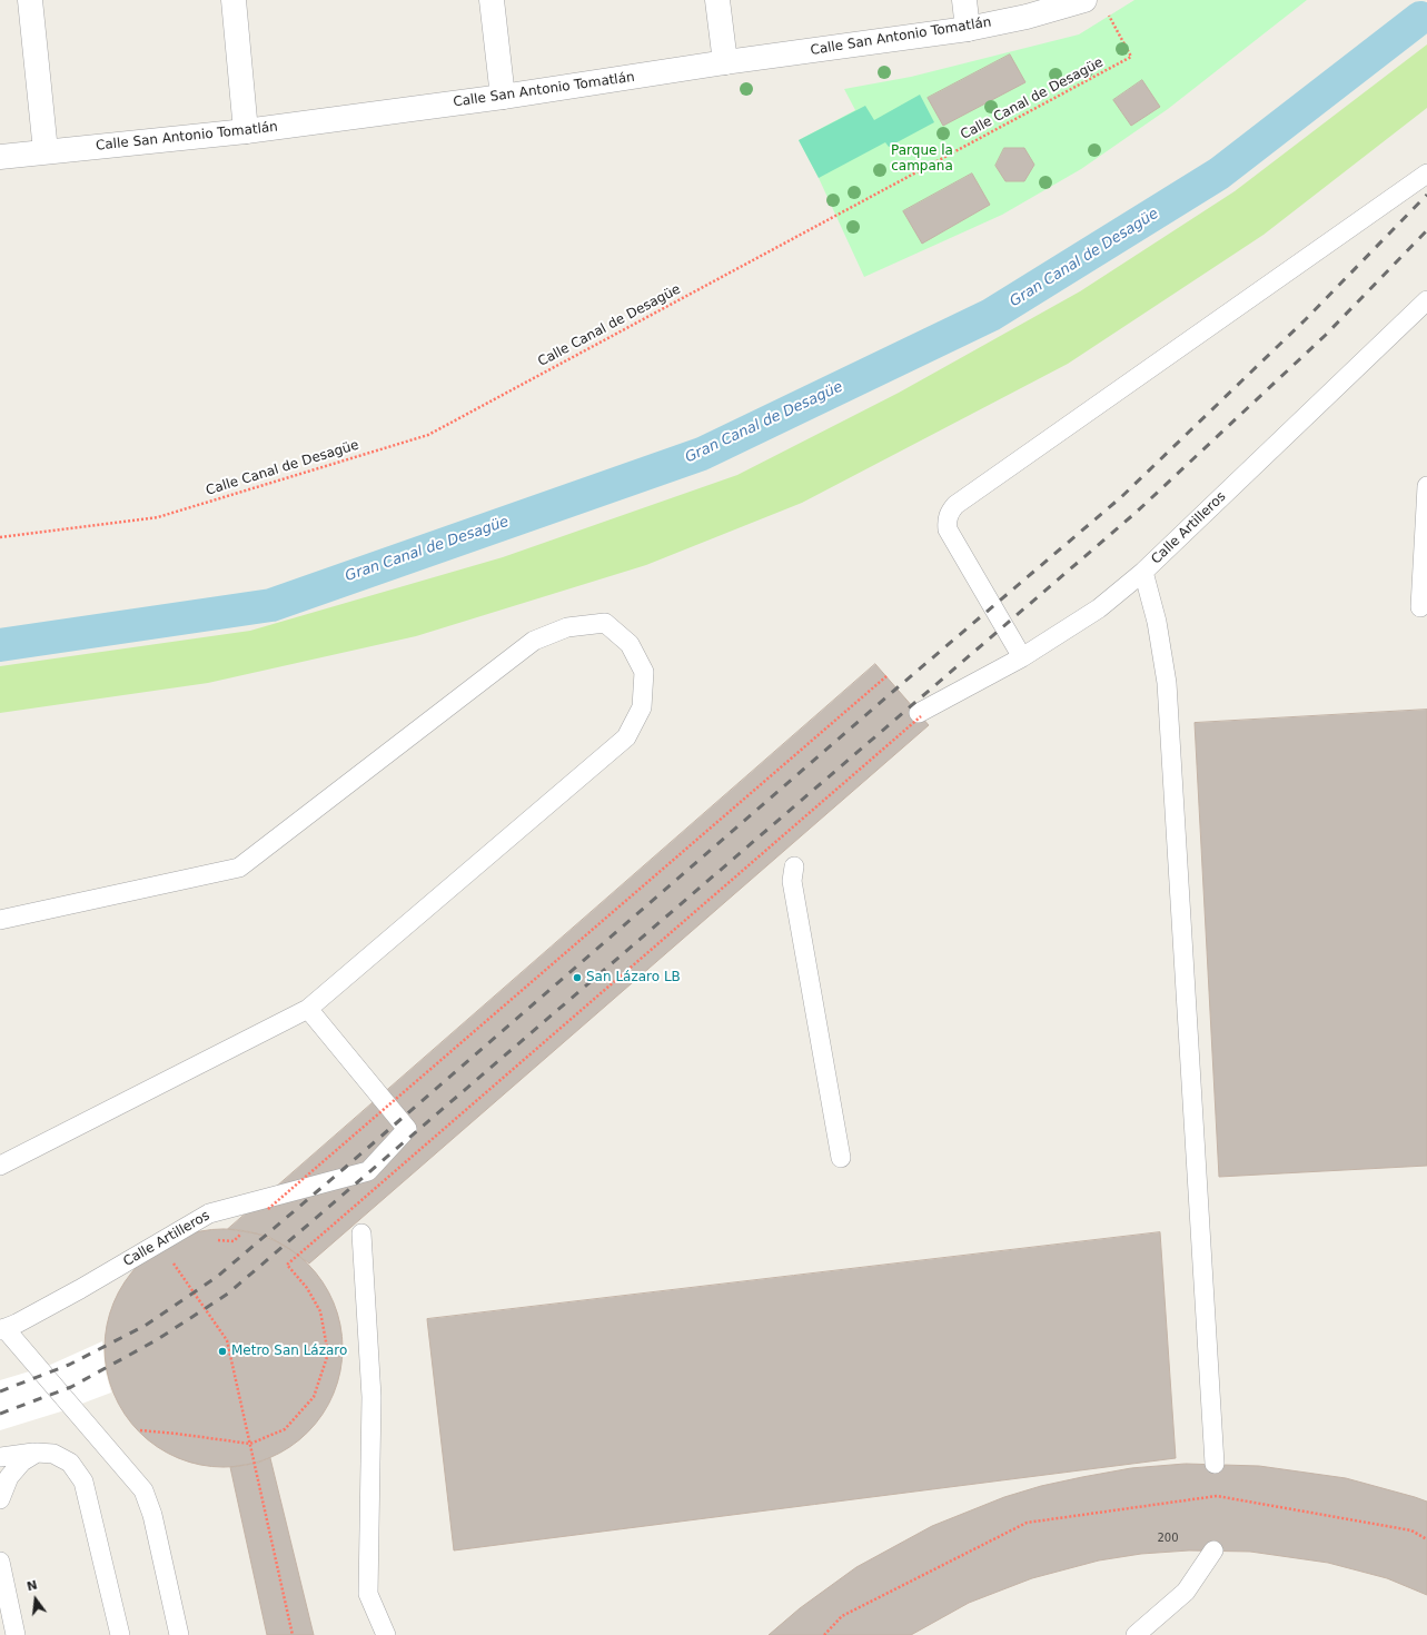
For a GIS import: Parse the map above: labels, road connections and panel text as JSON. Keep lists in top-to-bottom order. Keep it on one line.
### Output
{"streets":{"street":["Calle San Antonio Tomatlán"],"lane":["Calle Artilleros"],"path":["Calle Canal de Desagüe"]},"water":["Gran Canal de Desagüe"],"parks":["Parque la campana"],"places":["San Lázaro LB","Metro San Lázaro"],"house_numbers":["200"],"north":"top"}
